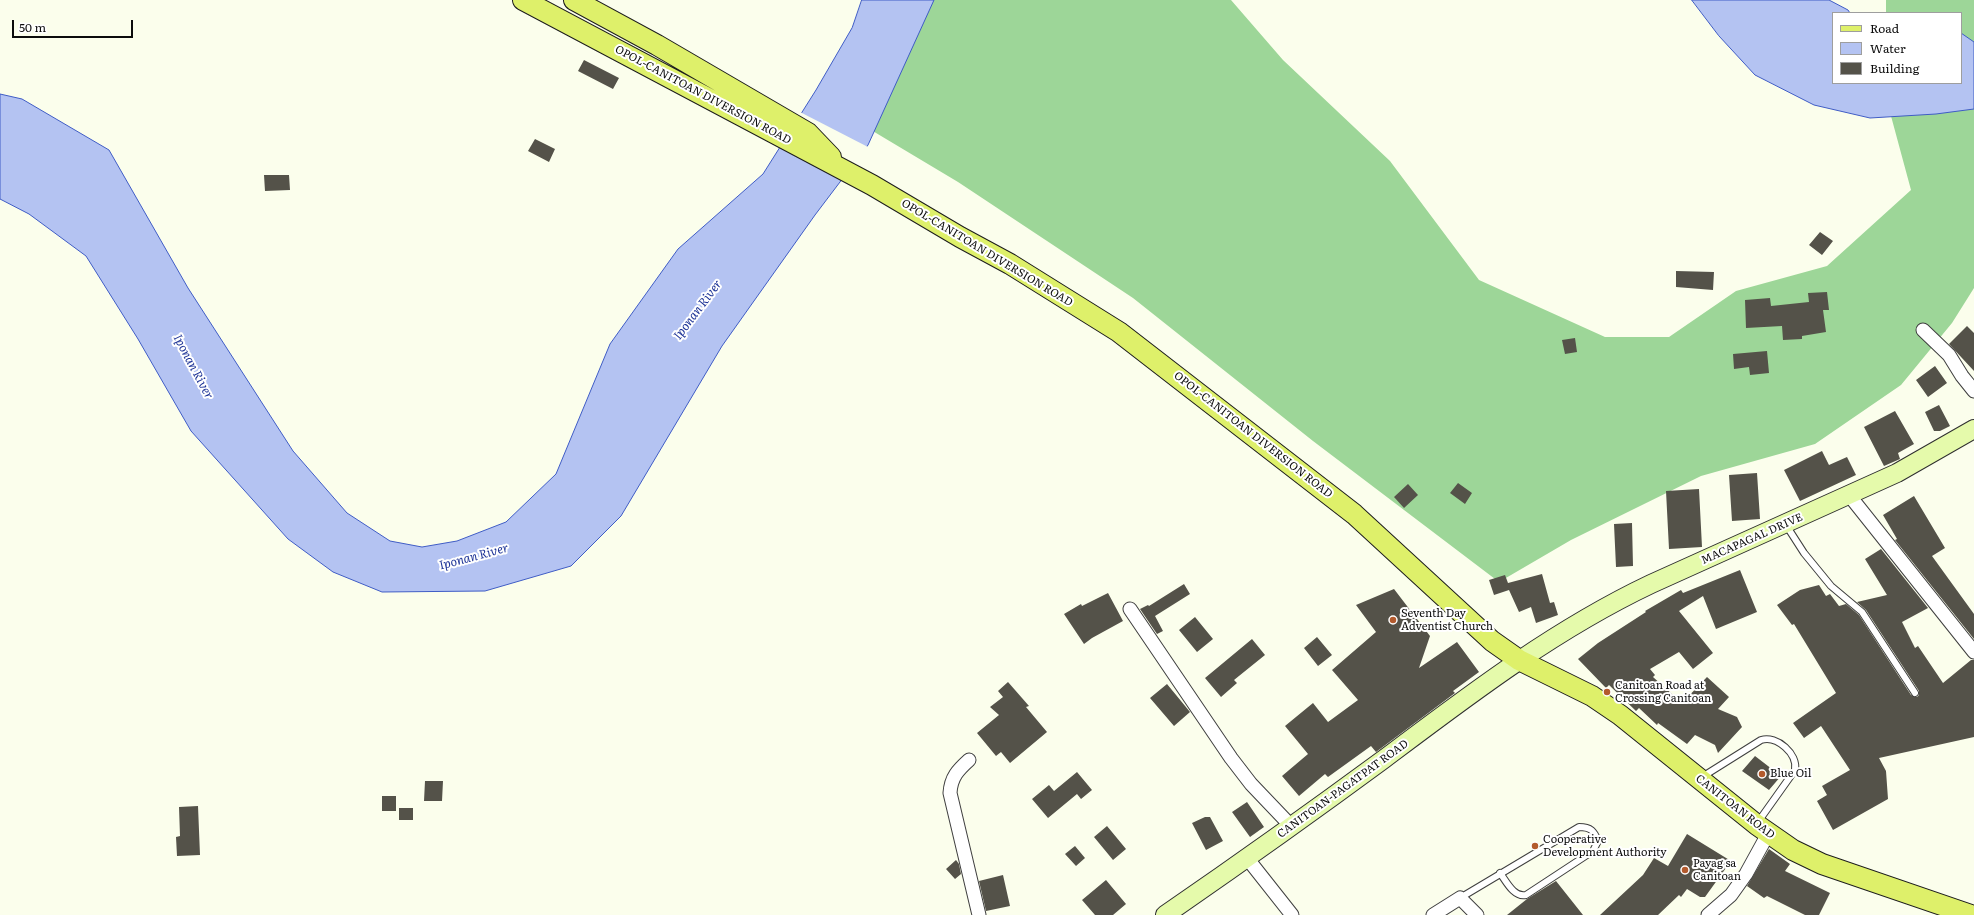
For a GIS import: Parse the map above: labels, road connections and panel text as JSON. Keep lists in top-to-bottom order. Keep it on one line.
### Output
{"streets":{"main road":["OPOL-CANITOAN DIVERSION ROAD","MACAPAGAL DRIVE","CANITOAN-PAGATPAT ROAD","CANITOAN ROAD"]},"crossings":[["OPOL-CANITOAN DIVERSION ROAD","MACAPAGAL DRIVE"],["OPOL-CANITOAN DIVERSION ROAD","CANITOAN-PAGATPAT ROAD"],["OPOL-CANITOAN DIVERSION ROAD","CANITOAN ROAD"],["MACAPAGAL DRIVE","CANITOAN-PAGATPAT ROAD"],["MACAPAGAL DRIVE","CANITOAN ROAD"],["CANITOAN-PAGATPAT ROAD","CANITOAN ROAD"]],"water":["Iponan River"],"places":["Seventh Day Adventist Church","Canitoan Road at Crossing Canitoan","Blue Oil","Cooperative Development Authority","Payag sa Canitoan"],"legend":["Road","Water","Building"],"scale_bar":"50 m"}
